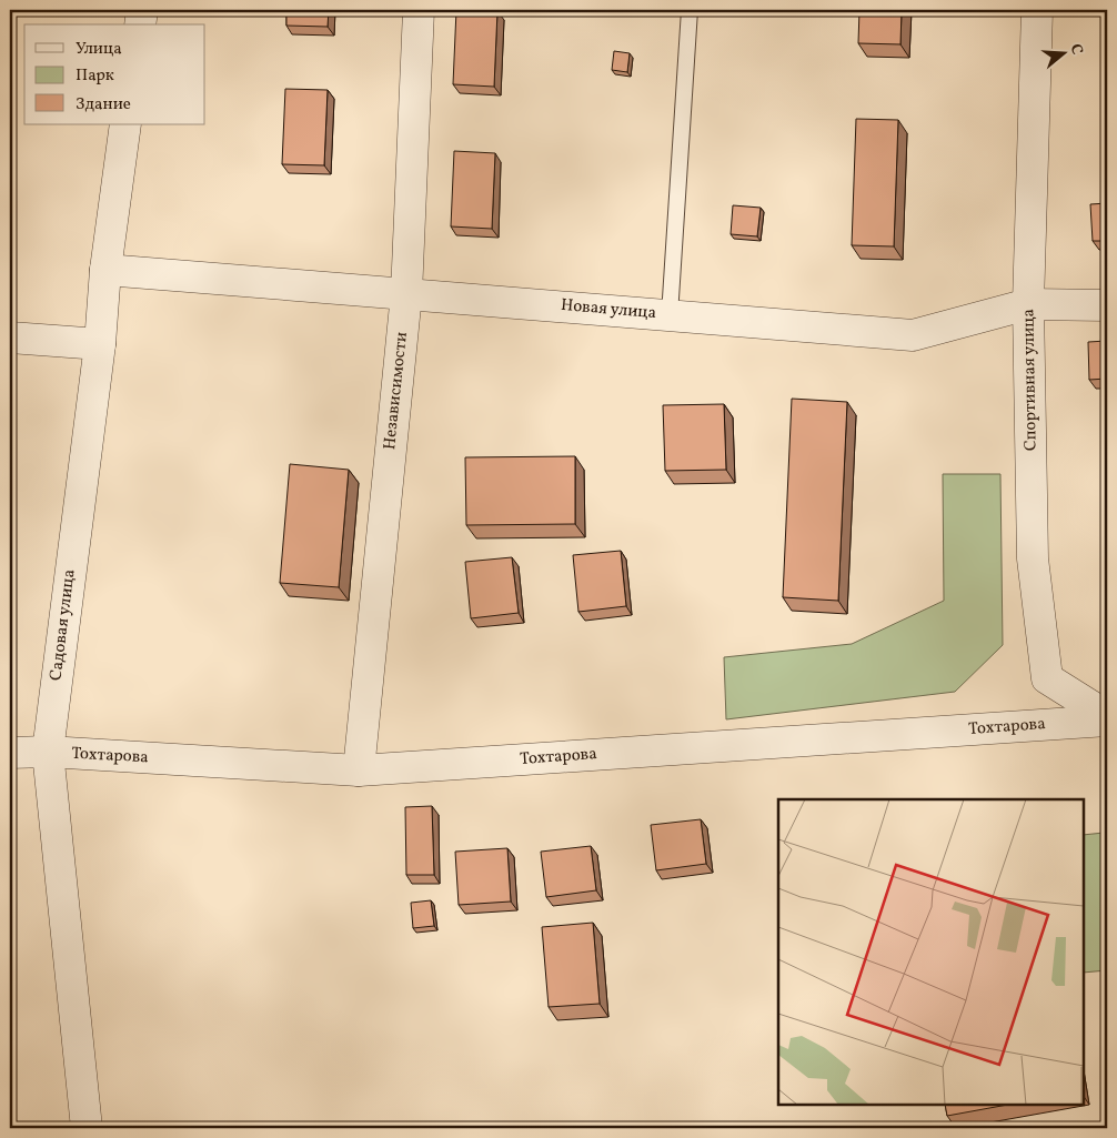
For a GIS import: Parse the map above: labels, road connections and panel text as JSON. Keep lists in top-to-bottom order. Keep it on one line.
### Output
{"streets":{"street":["Новая улица","Спортивная улица","Независимости","Садовая улица","Тохтарова"]},"crossings":[["Новая улица","Спортивная улица"],["Новая улица","Независимости"],["Новая улица","Садовая улица"],["Независимости","Тохтарова"],["Садовая улица","Тохтарова"]],"legend":["Улица","Парк","Здание"],"north":"right"}
